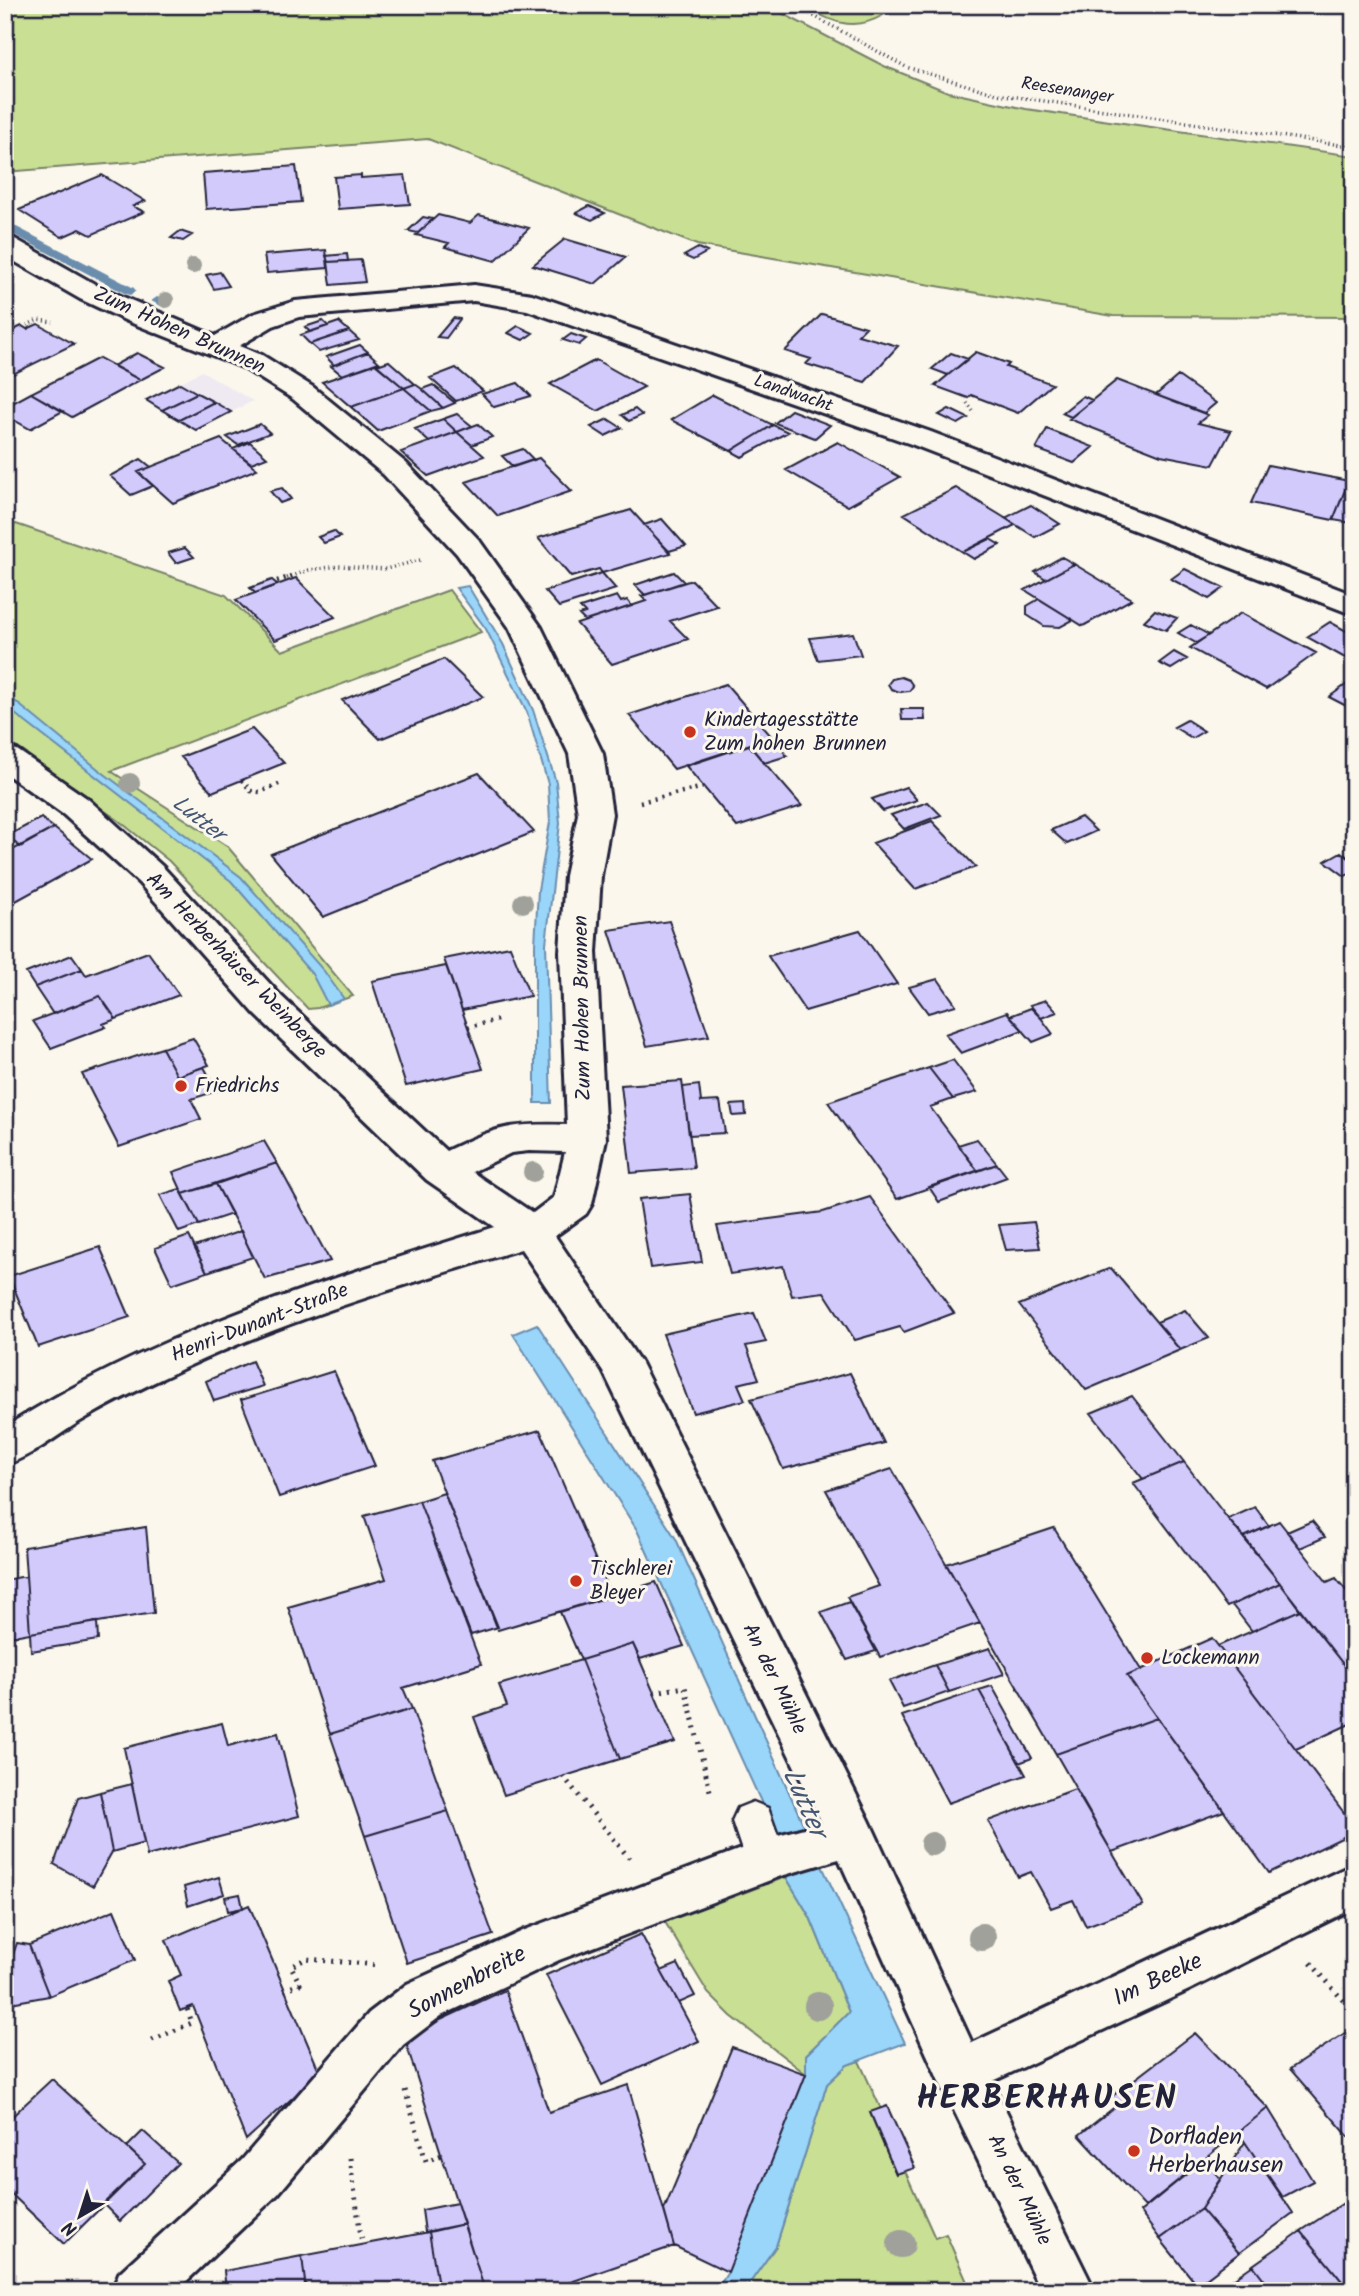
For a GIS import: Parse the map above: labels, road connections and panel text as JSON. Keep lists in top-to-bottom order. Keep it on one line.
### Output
{"streets":{"street":["Zum Hohen Brunnen","Landwacht","Am Herberhäuser Weinberge","Henri-Dunant-Straße","An der Mühle","Im Beeke","Sonnenbreite"],"path":["Reesenanger"]},"crossings":[["Zum Hohen Brunnen","Landwacht"],["Zum Hohen Brunnen","Am Herberhäuser Weinberge"],["Zum Hohen Brunnen","Henri-Dunant-Straße"],["Zum Hohen Brunnen","An der Mühle"],["Am Herberhäuser Weinberge","Henri-Dunant-Straße"],["Am Herberhäuser Weinberge","An der Mühle"],["Henri-Dunant-Straße","An der Mühle"],["An der Mühle","Im Beeke"],["An der Mühle","Sonnenbreite"]],"districts":["HERBERHAUSEN"],"water":["Lutter"],"places":["Kindertagesstätte Zum hohen Brunnen","Friedrichs","Tischlerei Bleyer","Lockemann","Dorfladen Herberhausen"],"north":"bottom left"}
